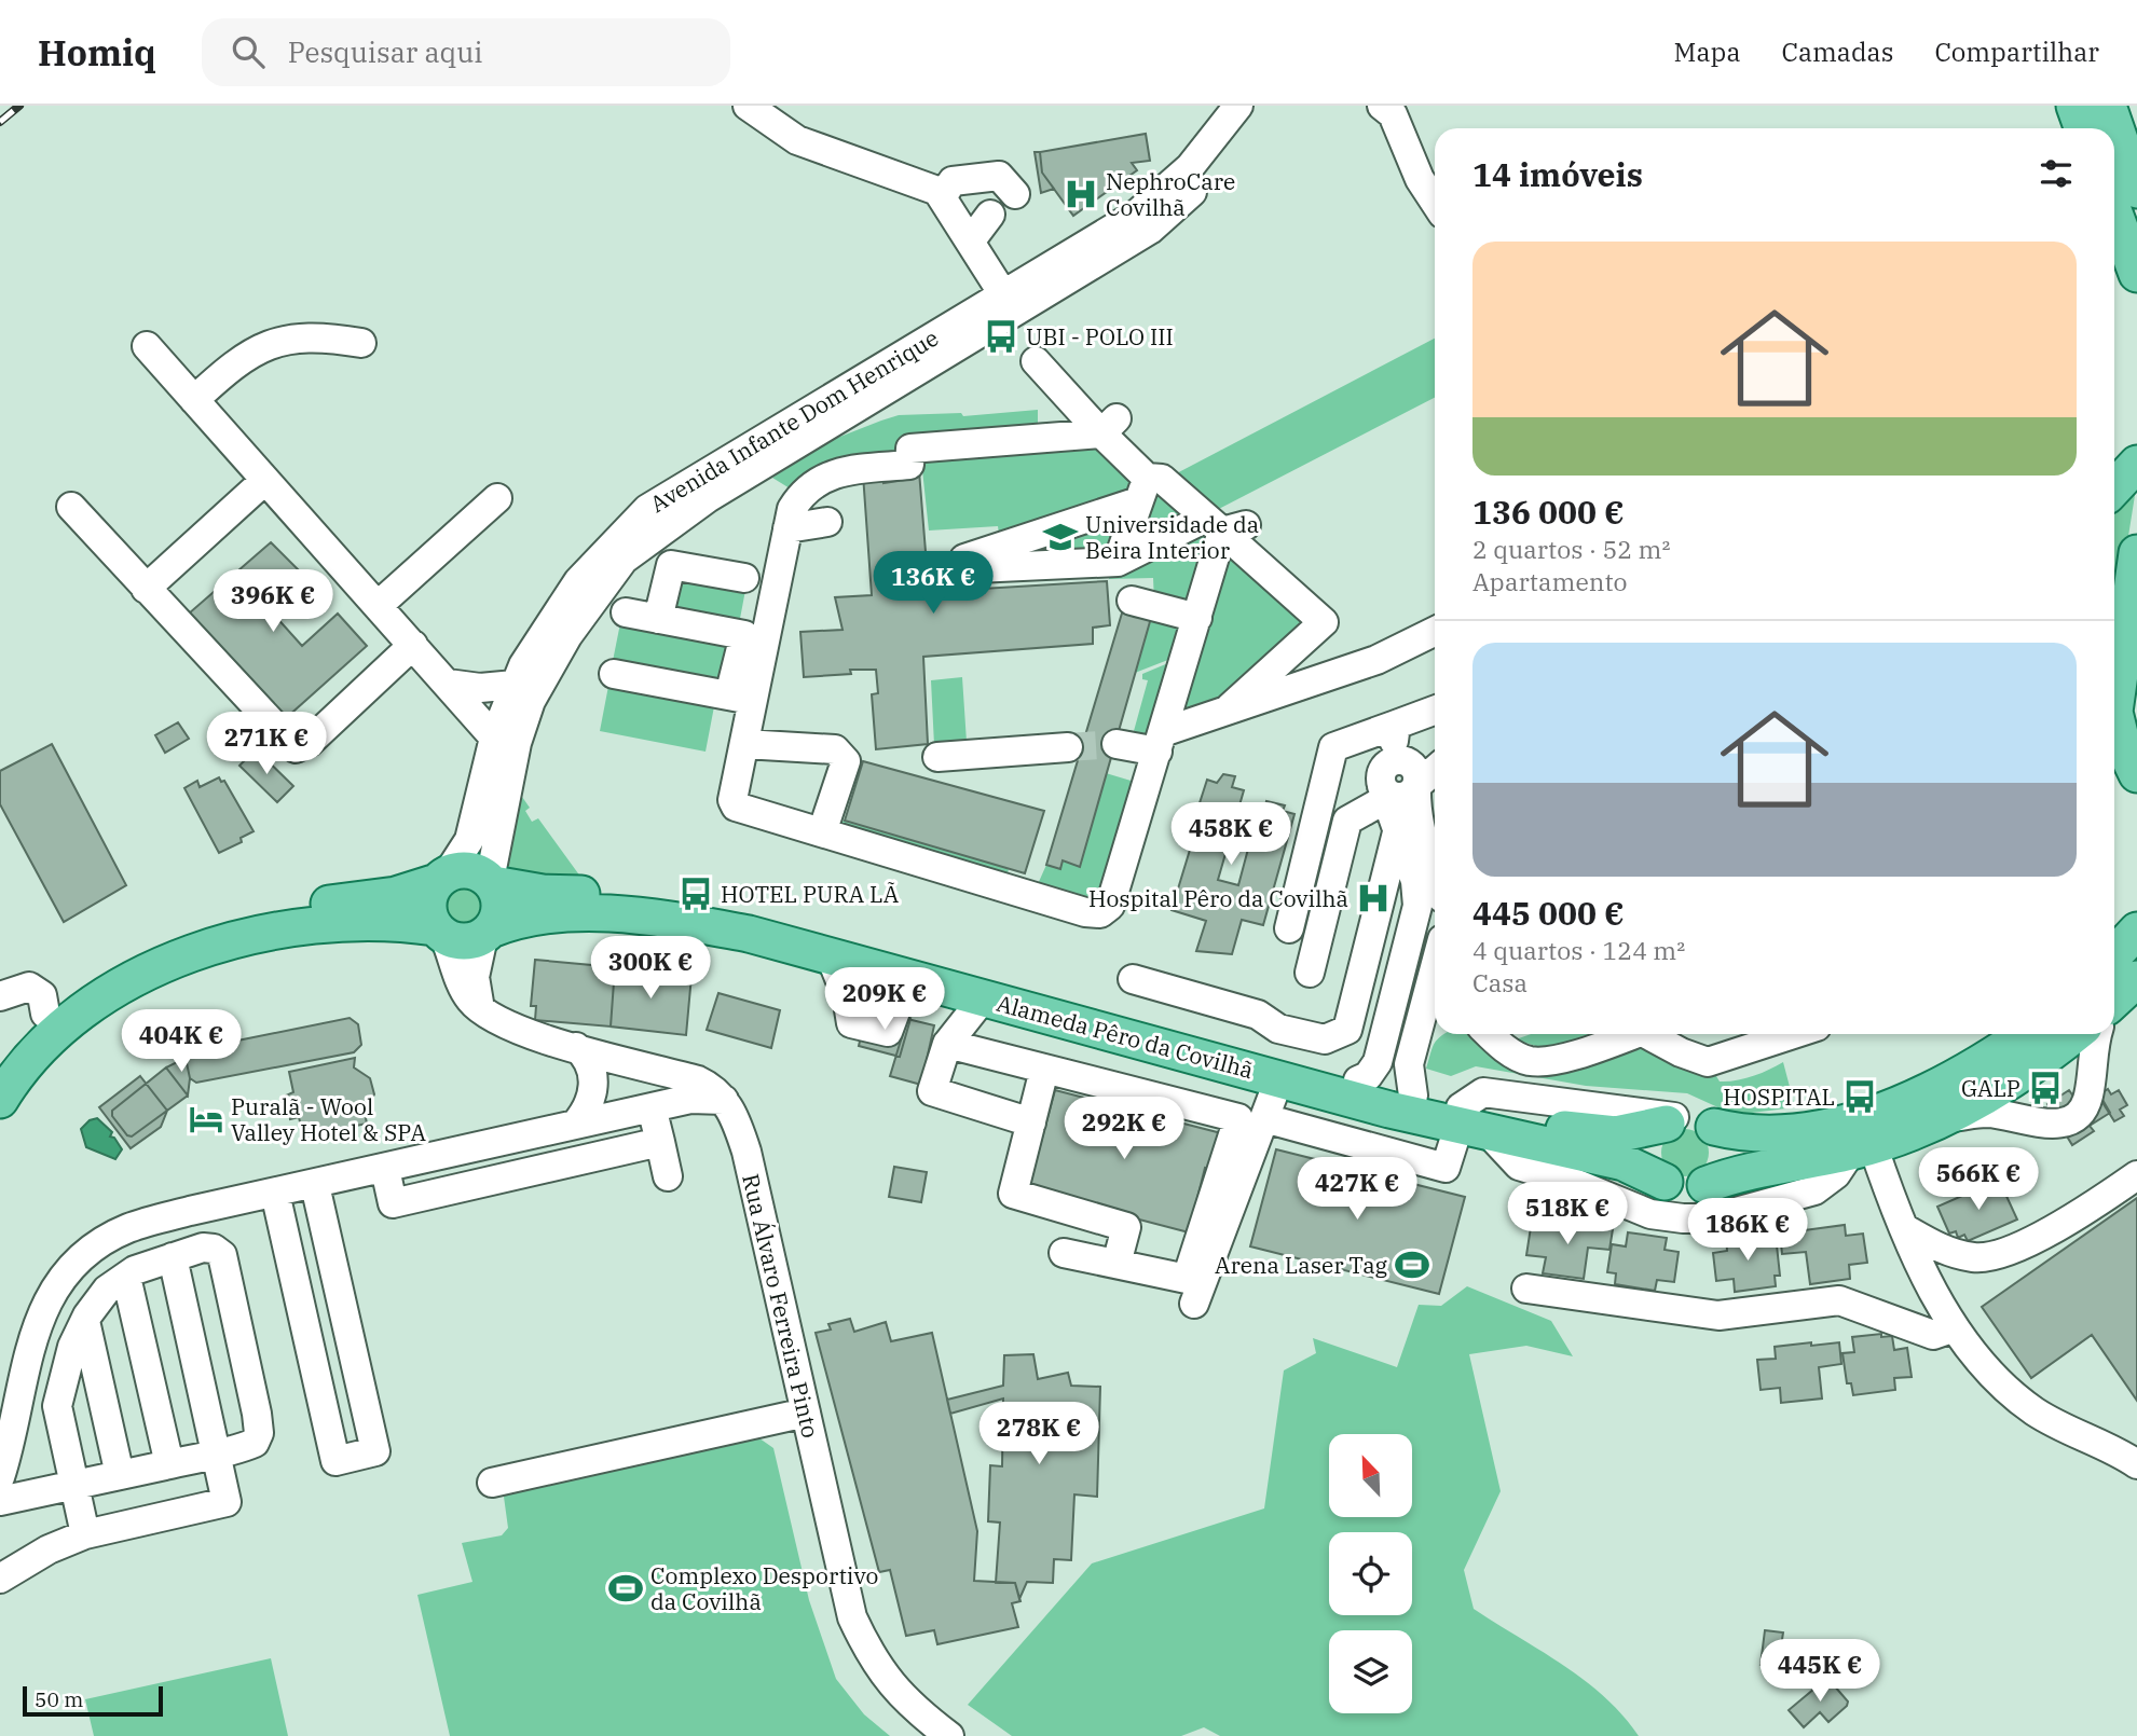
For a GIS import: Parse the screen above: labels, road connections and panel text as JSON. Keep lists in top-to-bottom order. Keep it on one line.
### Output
{"streets":{"main road":["Alameda Pêro da Covilhã"],"street":["Avenida Infante Dom Henrique","Rua Álvaro Ferreira Pinto"]},"crossings":[["Avenida Infante Dom Henrique","Alameda Pêro da Covilhã"]],"places":{"hospital":["NephroCare Covilhã","Hospital Pêro da Covilhã"],"bus stop":["UBI - POLO III","HOTEL PURA LÃ","GALP","HOSPITAL"],"school or university":["Universidade da Beira Interior"],"hotel":["Puralã - Wool Valley Hotel & SPA"],"sports":["Arena Laser Tag","Complexo Desportivo da Covilhã"]},"scale_bar":"50 m","north":"top left","page":{"header":"Homiq","search":"Pesquisar aqui","nav":["Mapa","Camadas","Compartilhar"],"heading":"14 imóveis","list":[{"name":"136 000 €","note":"2 quartos · 52 m² · Apartamento"},{"name":"445 000 €","note":"4 quartos · 124 m² · Casa"}],"price":["136K €","396K €","271K €","458K €","300K €","209K €","404K €","292K €","566K €","427K €","518K €","186K €","278K €","445K €"],"scale":"50 m"}}
